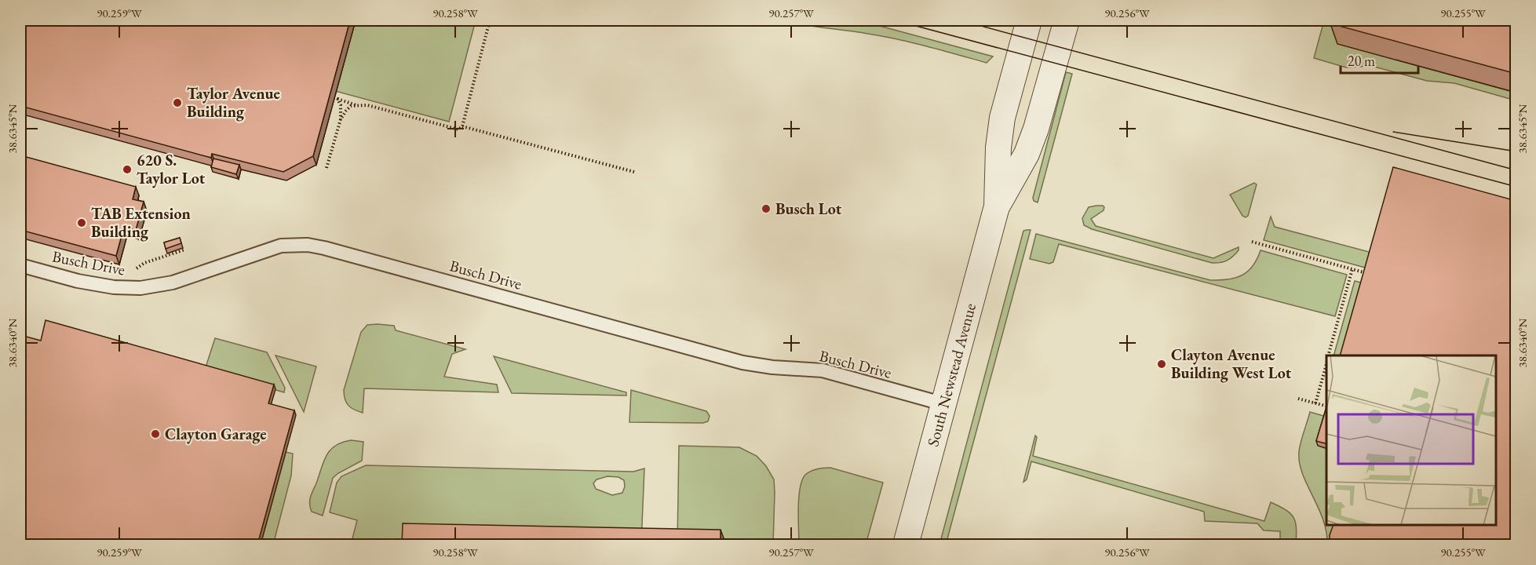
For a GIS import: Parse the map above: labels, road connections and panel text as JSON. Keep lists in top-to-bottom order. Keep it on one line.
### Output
{"streets":{"street":["South Newstead Avenue"],"lane":["Busch Drive"]},"crossings":[["Busch Drive","South Newstead Avenue"]],"places":["Taylor Avenue Building","620 S. Taylor Lot","Busch Lot","TAB Extension Building","Clayton Avenue Building West Lot","Clayton Garage"],"scale_bar":"20 m","coordinates":["90.259°W","90.258°W","90.257°W","90.256°W","90.255°W","38.6345°N","38.6340°N"]}
